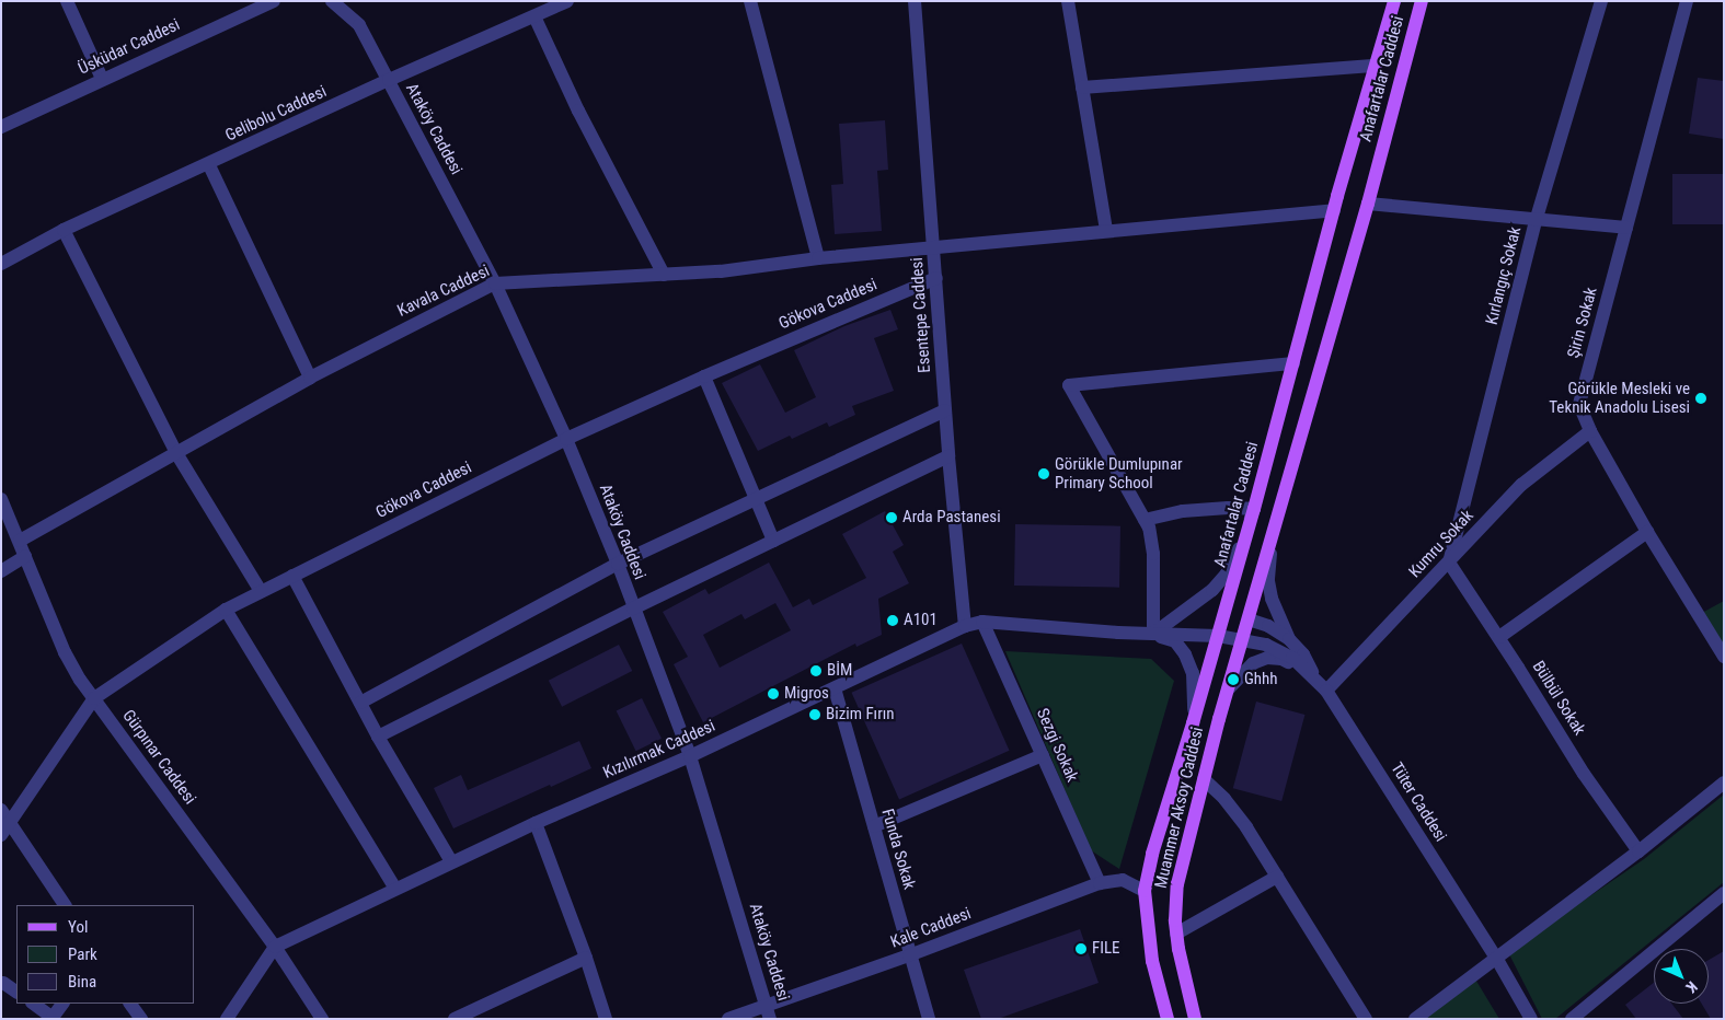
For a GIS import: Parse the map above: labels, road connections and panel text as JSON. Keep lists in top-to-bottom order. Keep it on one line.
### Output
{"streets":{"main road":["Anafartalar Caddesi","Muammer Aksoy Caddesi"],"street":["Üsküdar Caddesi","Gelibolu Caddesi","Ataköy Caddesi","Kırlangıç Sokak","Kavala Caddesi","Gökova Caddesi","Esentepe Caddesi","Şirin Sokak","Kumru Sokak","Bülbül Sokak","Sezgi Sokak","Kızılırmak Caddesi","Gürpınar Caddesi","Tüter Caddesi","Funda Sokak","Kale Caddesi"]},"crossings":[["Anafartalar Caddesi","Kavala Caddesi"],["Anafartalar Caddesi","Kızılırmak Caddesi"],["Anafartalar Caddesi","Tüter Caddesi"],["Anafartalar Caddesi","Muammer Aksoy Caddesi"],["Anafartalar Caddesi","Kale Caddesi"],["Gelibolu Caddesi","Ataköy Caddesi"],["Ataköy Caddesi","Kavala Caddesi"],["Ataköy Caddesi","Gökova Caddesi"],["Ataköy Caddesi","Kızılırmak Caddesi"],["Ataköy Caddesi","Kale Caddesi"],["Kırlangıç Sokak","Kumru Sokak"],["Kırlangıç Sokak","Bülbül Sokak"],["Kavala Caddesi","Esentepe Caddesi"],["Kavala Caddesi","Gürpınar Caddesi"],["Gökova Caddesi","Esentepe Caddesi"],["Gökova Caddesi","Gürpınar Caddesi"],["Esentepe Caddesi","Kızılırmak Caddesi"],["Şirin Sokak","Kumru Sokak"],["Kumru Sokak","Bülbül Sokak"],["Kumru Sokak","Tüter Caddesi"],["Sezgi Sokak","Kızılırmak Caddesi"],["Sezgi Sokak","Kale Caddesi"],["Kızılırmak Caddesi","Gürpınar Caddesi"],["Kızılırmak Caddesi","Tüter Caddesi"],["Kızılırmak Caddesi","Funda Sokak"],["Tüter Caddesi","Muammer Aksoy Caddesi"],["Funda Sokak","Kale Caddesi"]],"places":["Görükle Mesleki ve Teknik Anadolu Lisesi","Görükle Dumlupınar Primary School","Arda Pastanesi","A101","BİM","Ghhh","Migros","Bizim Fırın","FILE"],"legend":["Yol","Park","Bina"],"north":"bottom right"}
